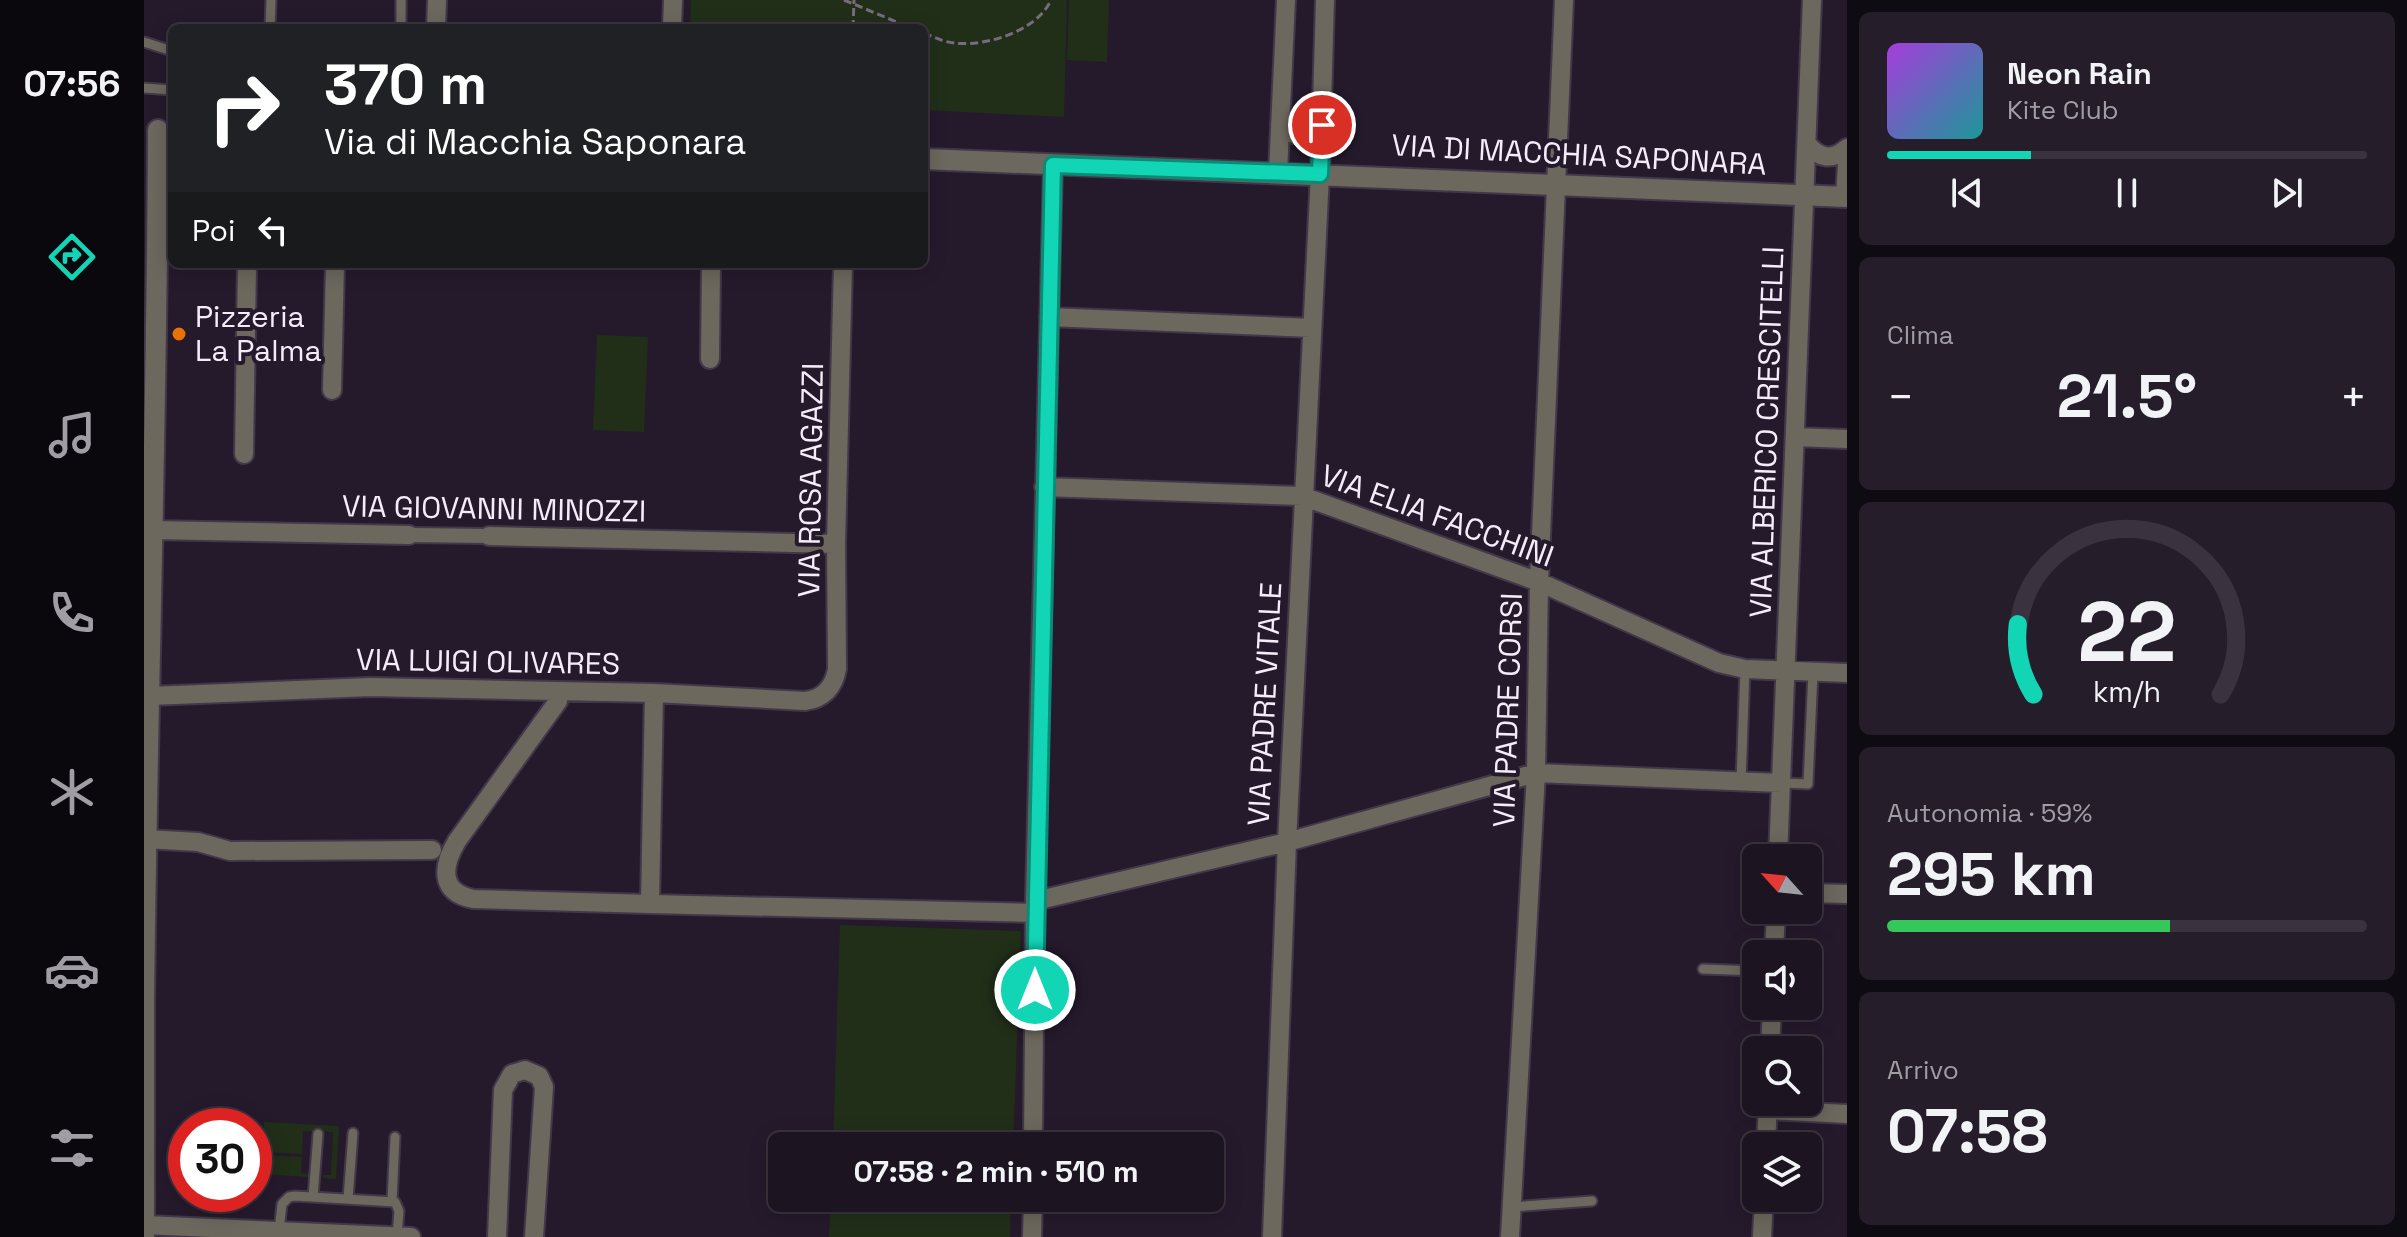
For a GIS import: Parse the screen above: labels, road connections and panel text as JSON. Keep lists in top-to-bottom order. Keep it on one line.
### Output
{"streets":{"street":["VIA DI MACCHIA SAPONARA","VIA ALBERICO CRESCITELLI","VIA ROSA AGAZZI","VIA GIOVANNI MINOZZI","VIA ELIA FACCHINI","VIA LUIGI OLIVARES","VIA PADRE VITALE","VIA PADRE CORSI"]},"crossings":[["VIA DI MACCHIA SAPONARA","VIA ALBERICO CRESCITELLI"],["VIA DI MACCHIA SAPONARA","VIA PADRE VITALE"],["VIA DI MACCHIA SAPONARA","VIA PADRE CORSI"],["VIA ALBERICO CRESCITELLI","VIA ELIA FACCHINI"],["VIA ROSA AGAZZI","VIA GIOVANNI MINOZZI"],["VIA ROSA AGAZZI","VIA LUIGI OLIVARES"],["VIA ELIA FACCHINI","VIA PADRE VITALE"],["VIA ELIA FACCHINI","VIA PADRE CORSI"]],"places":["Pizzeria La Palma"],"north":"top left","page":{"tabs":"07:56","turn":["370 m","Via di Macchia Saponara"],"song":["Neon Rain","Kite Club"],"then":"Poi","tile":["Clima",["Autonomia · 59%","295 km"],["Arrivo","07:58"]],"heat":["−","21.5°","+"],"limit":"30","trip":"07:58 · 2 min · 510 m","gauge":["22","km/h"]}}
